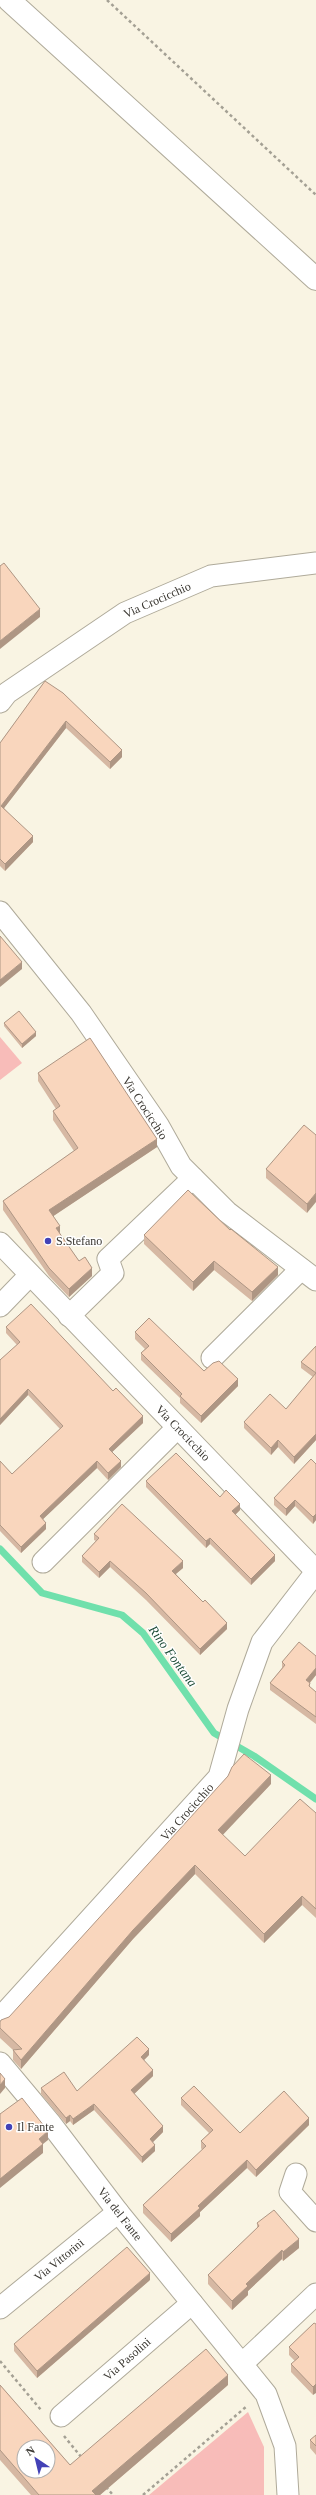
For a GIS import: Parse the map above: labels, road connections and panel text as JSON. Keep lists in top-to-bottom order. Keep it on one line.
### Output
{"streets":{"street":["Via Crocicchio","Via del Fante","Via Vittorini","Via Pasolini"]},"crossings":[["Via del Fante","Via Vittorini"],["Via del Fante","Via Pasolini"]],"water":["Rino Fontana"],"places":["S.Stefano","Il Fante"],"north":"top left"}
